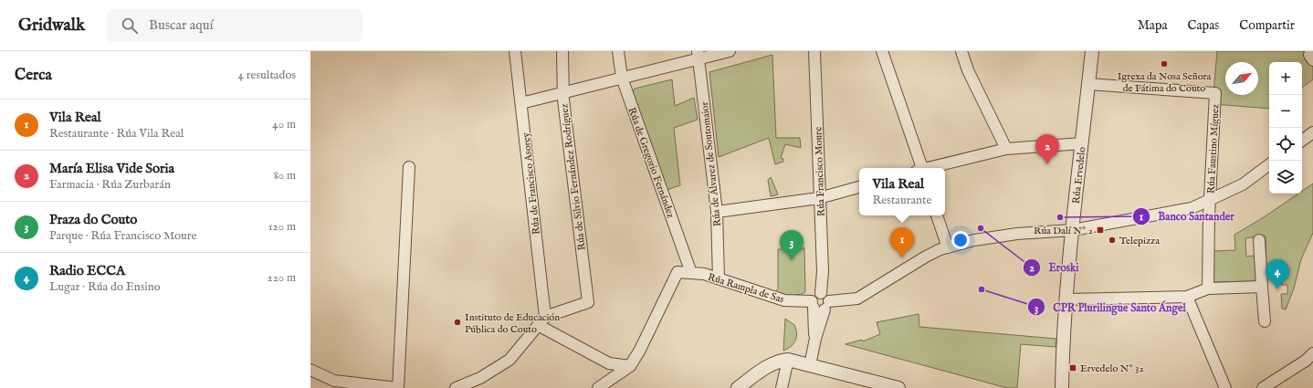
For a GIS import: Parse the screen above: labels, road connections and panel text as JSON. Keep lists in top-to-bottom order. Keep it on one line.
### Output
{"streets":{"street":["Rúa Faustino Míguez","Rúa de Gregorio Fernández","Rúa de Álvarez de Soutomaior","Rúa Francisco Moure","Rúa Ervedelo","Rúa de Silvio Fernández Rodríguez","Rúa de Francisco Asorey","Rúa Rampla de Sas"]},"crossings":[["Rúa Faustino Míguez","Rúa Ervedelo"],["Rúa Faustino Míguez","Rúa Rampla de Sas"],["Rúa de Gregorio Fernández","Rúa Rampla de Sas"],["Rúa de Álvarez de Soutomaior","Rúa Rampla de Sas"],["Rúa Francisco Moure","Rúa Rampla de Sas"],["Rúa Ervedelo","Rúa Rampla de Sas"],["Rúa de Silvio Fernández Rodríguez","Rúa de Francisco Asorey"]],"places":{"other":["Igrexa da Nosa Señora de Fátima do Couto","Banco Santander","Eroski","Telepizza","CPR Plurilingüe Santo Ángel","Instituto de Educación Pública do Couto"],"transit":["Rúa Dalí Nº 2","Ervedelo Nº 32"]},"north":"top right","page":{"header":"Gridwalk","search":"Buscar aquí","nav":["Mapa","Capas","Compartir"],"heading":["Cerca","4 resultados"],"map_buttons":["+","−"],"list":[{"mark":"1","name":"Vila Real","note":"Restaurante · Rúa Vila Real","value":"40 m"},{"mark":"2","name":"María Elisa Vide Soria","note":"Farmacia · Rúa Zurbarán","value":"80 m"},{"mark":"3","name":"Praza do Couto","note":"Parque · Rúa Francisco Moure","value":"120 m"},{"mark":"4","name":"Radio ECCA","note":"Lugar · Rúa do Ensino","value":"220 m"}],"pins":["2","1","3","4"],"popup":["Vila Real","Restaurante"]}}
